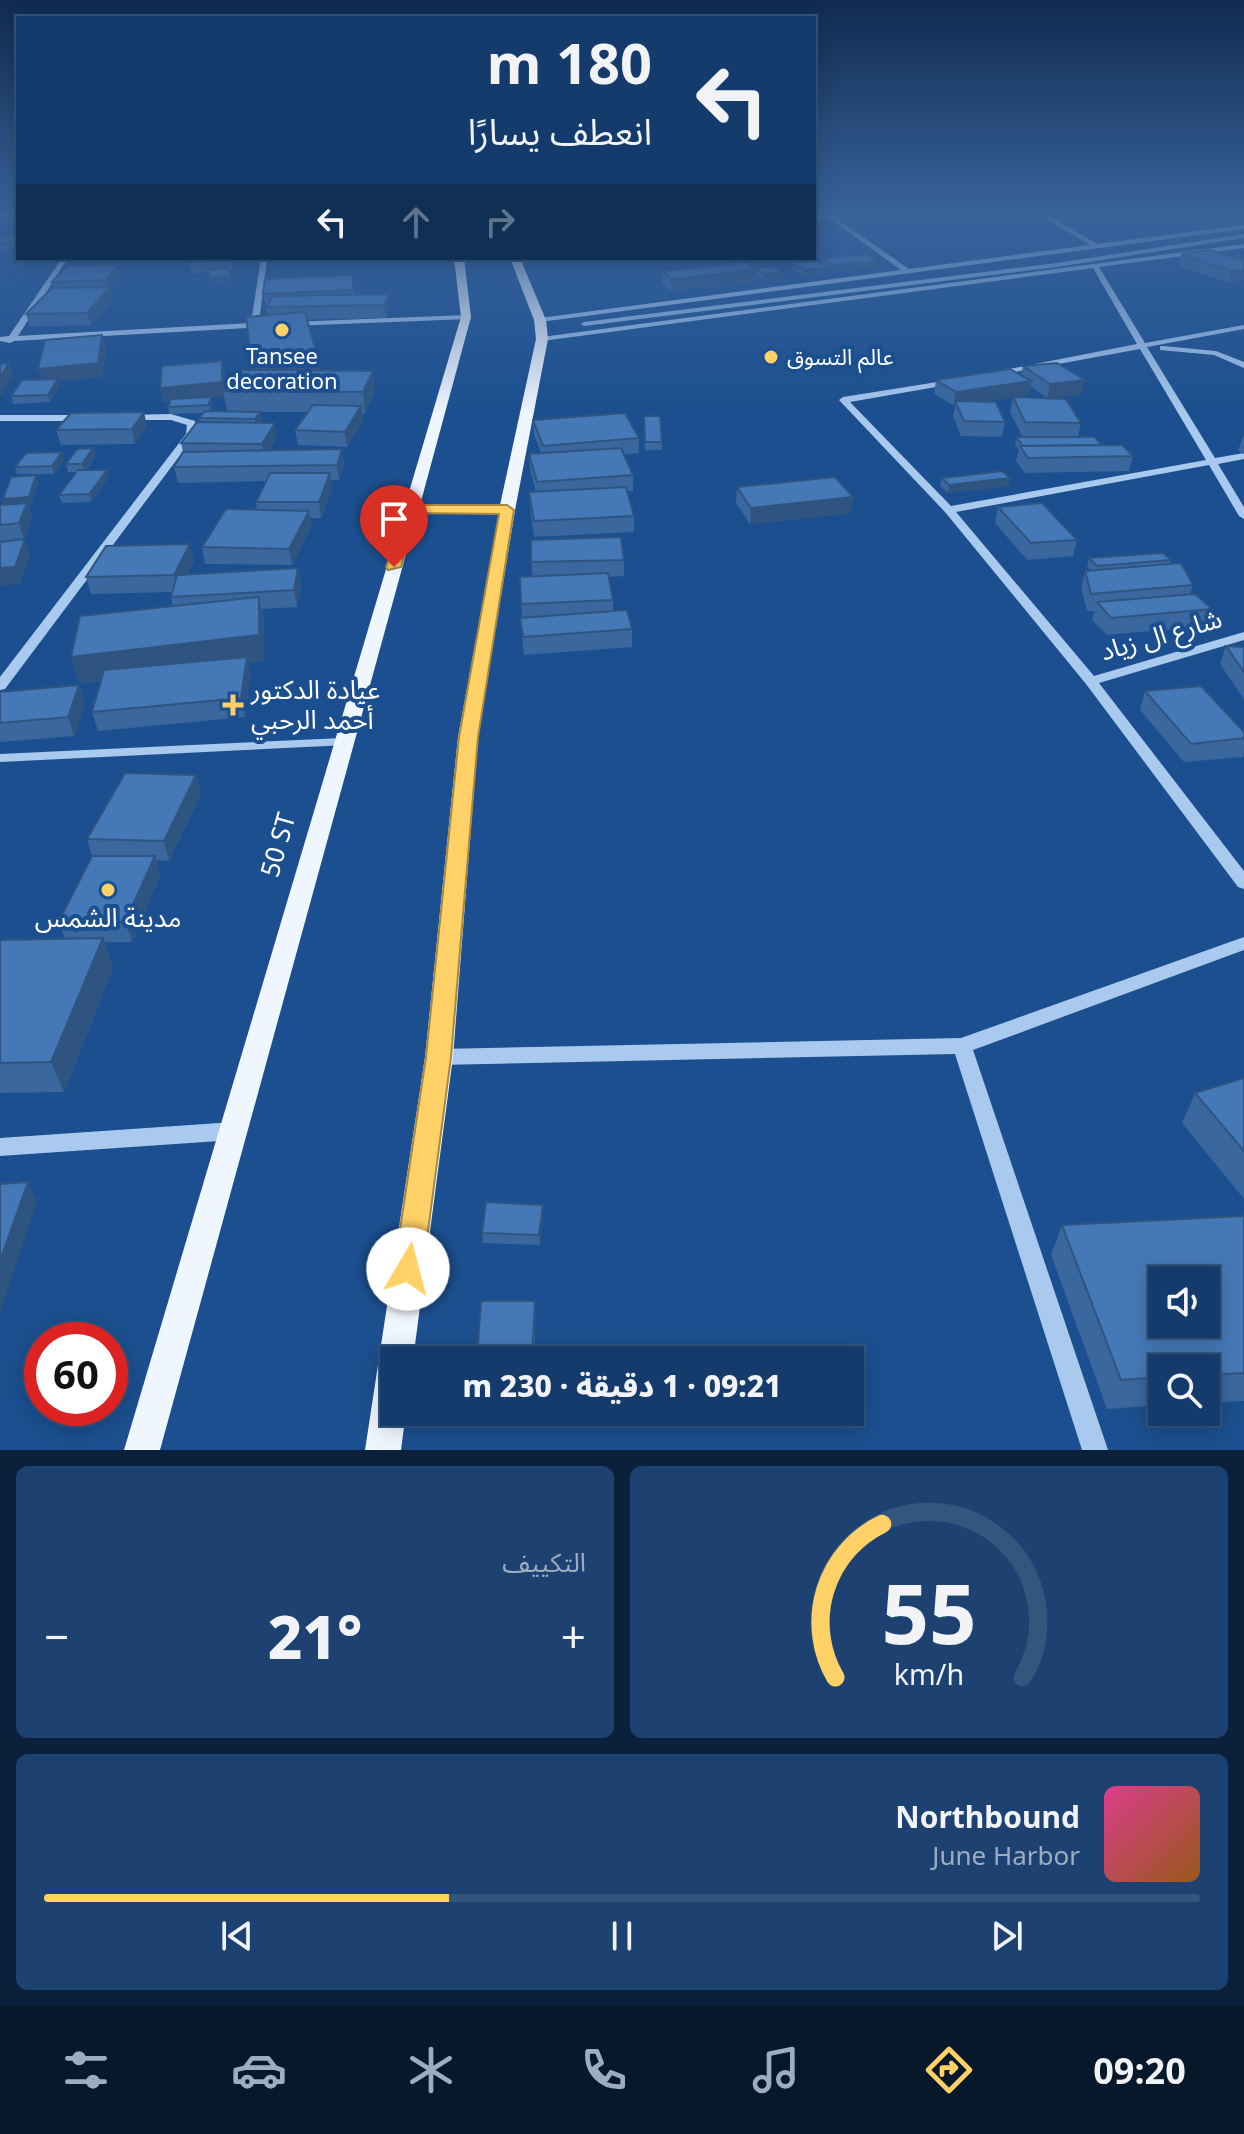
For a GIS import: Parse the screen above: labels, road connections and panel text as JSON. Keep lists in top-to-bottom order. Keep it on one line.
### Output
{"streets":{"main road":["50 ST"],"street":["شارع ال زياد"]},"places":{"other":["Tansee decoration","عالم التسوق","مدينة الشمس"],"health":["عيادة الدكتور أحمد الرحبي"]},"page":{"turn":["180 m","انعطف يسارًا"],"limit":"60","trip":"09:21 · 1 دقيقة · 230 m","tile":"التكييف","heat":["−","21°","+"],"song":["Northbound","June Harbor"],"tabs":"09:20","gauge":["55","km/h"]}}
